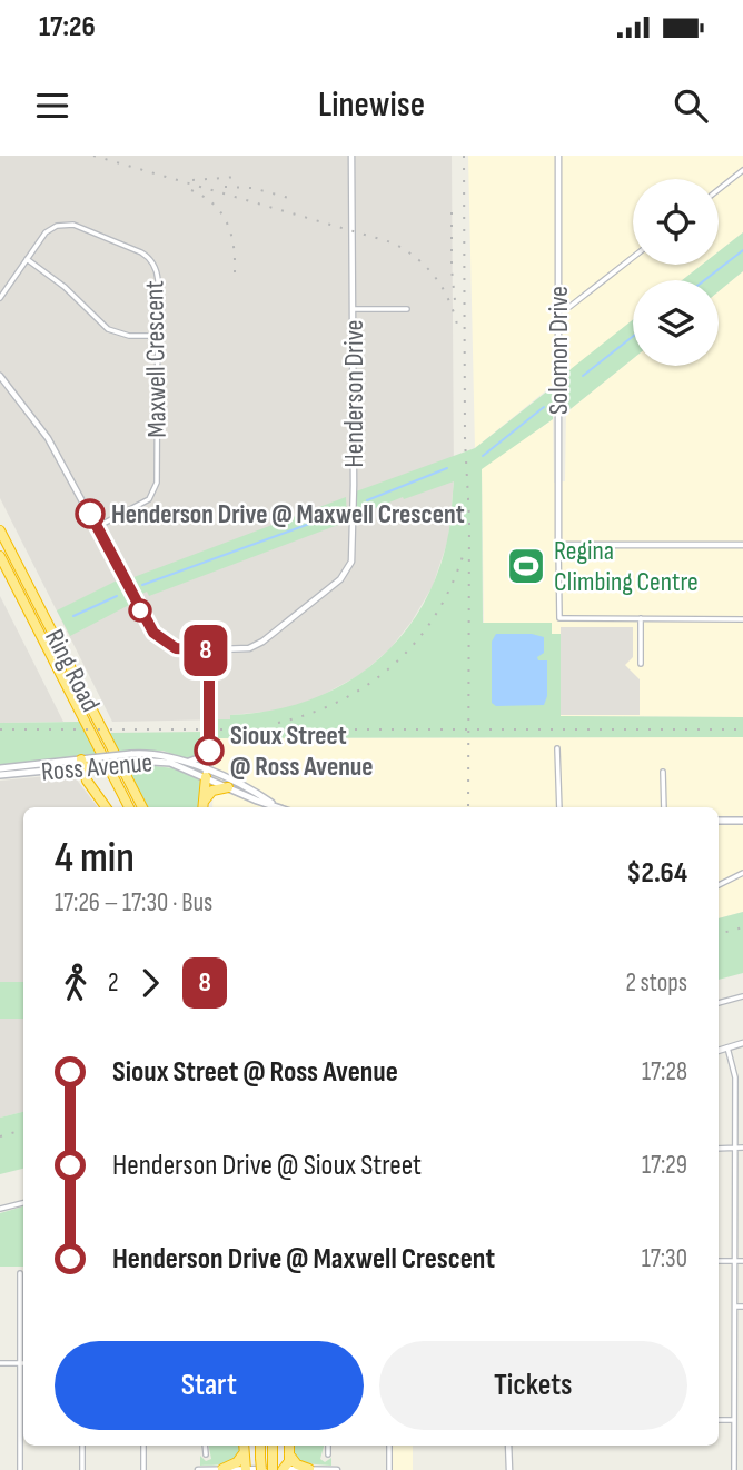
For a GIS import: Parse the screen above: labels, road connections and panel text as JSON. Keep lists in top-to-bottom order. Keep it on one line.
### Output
{"streets":{"highway":["Ring Road"],"main road":["Ross Avenue"],"street":["Solomon Drive","Maxwell Crescent","Henderson Drive"]},"crossings":[["Maxwell Crescent","Henderson Drive"]],"places":{"other":["Henderson Drive @ Maxwell Crescent","Sioux Street @ Ross Avenue"],"sports":["Regina Climbing Centre"]},"lines":["bus line 8"],"page":{"status":"17:26","header":"Linewise","on_map":"8","heading":["4 min","17:26 – 17:30 · Bus","$2.64"],"legs":["2","8","2 stops"],"list":[{"name":"Sioux Street @ Ross Avenue","value":"17:28"},{"name":"Henderson Drive @ Sioux Street","value":"17:29"},{"name":"Henderson Drive @ Maxwell Crescent","value":"17:30"}],"buttons":["Start","Tickets"]}}
